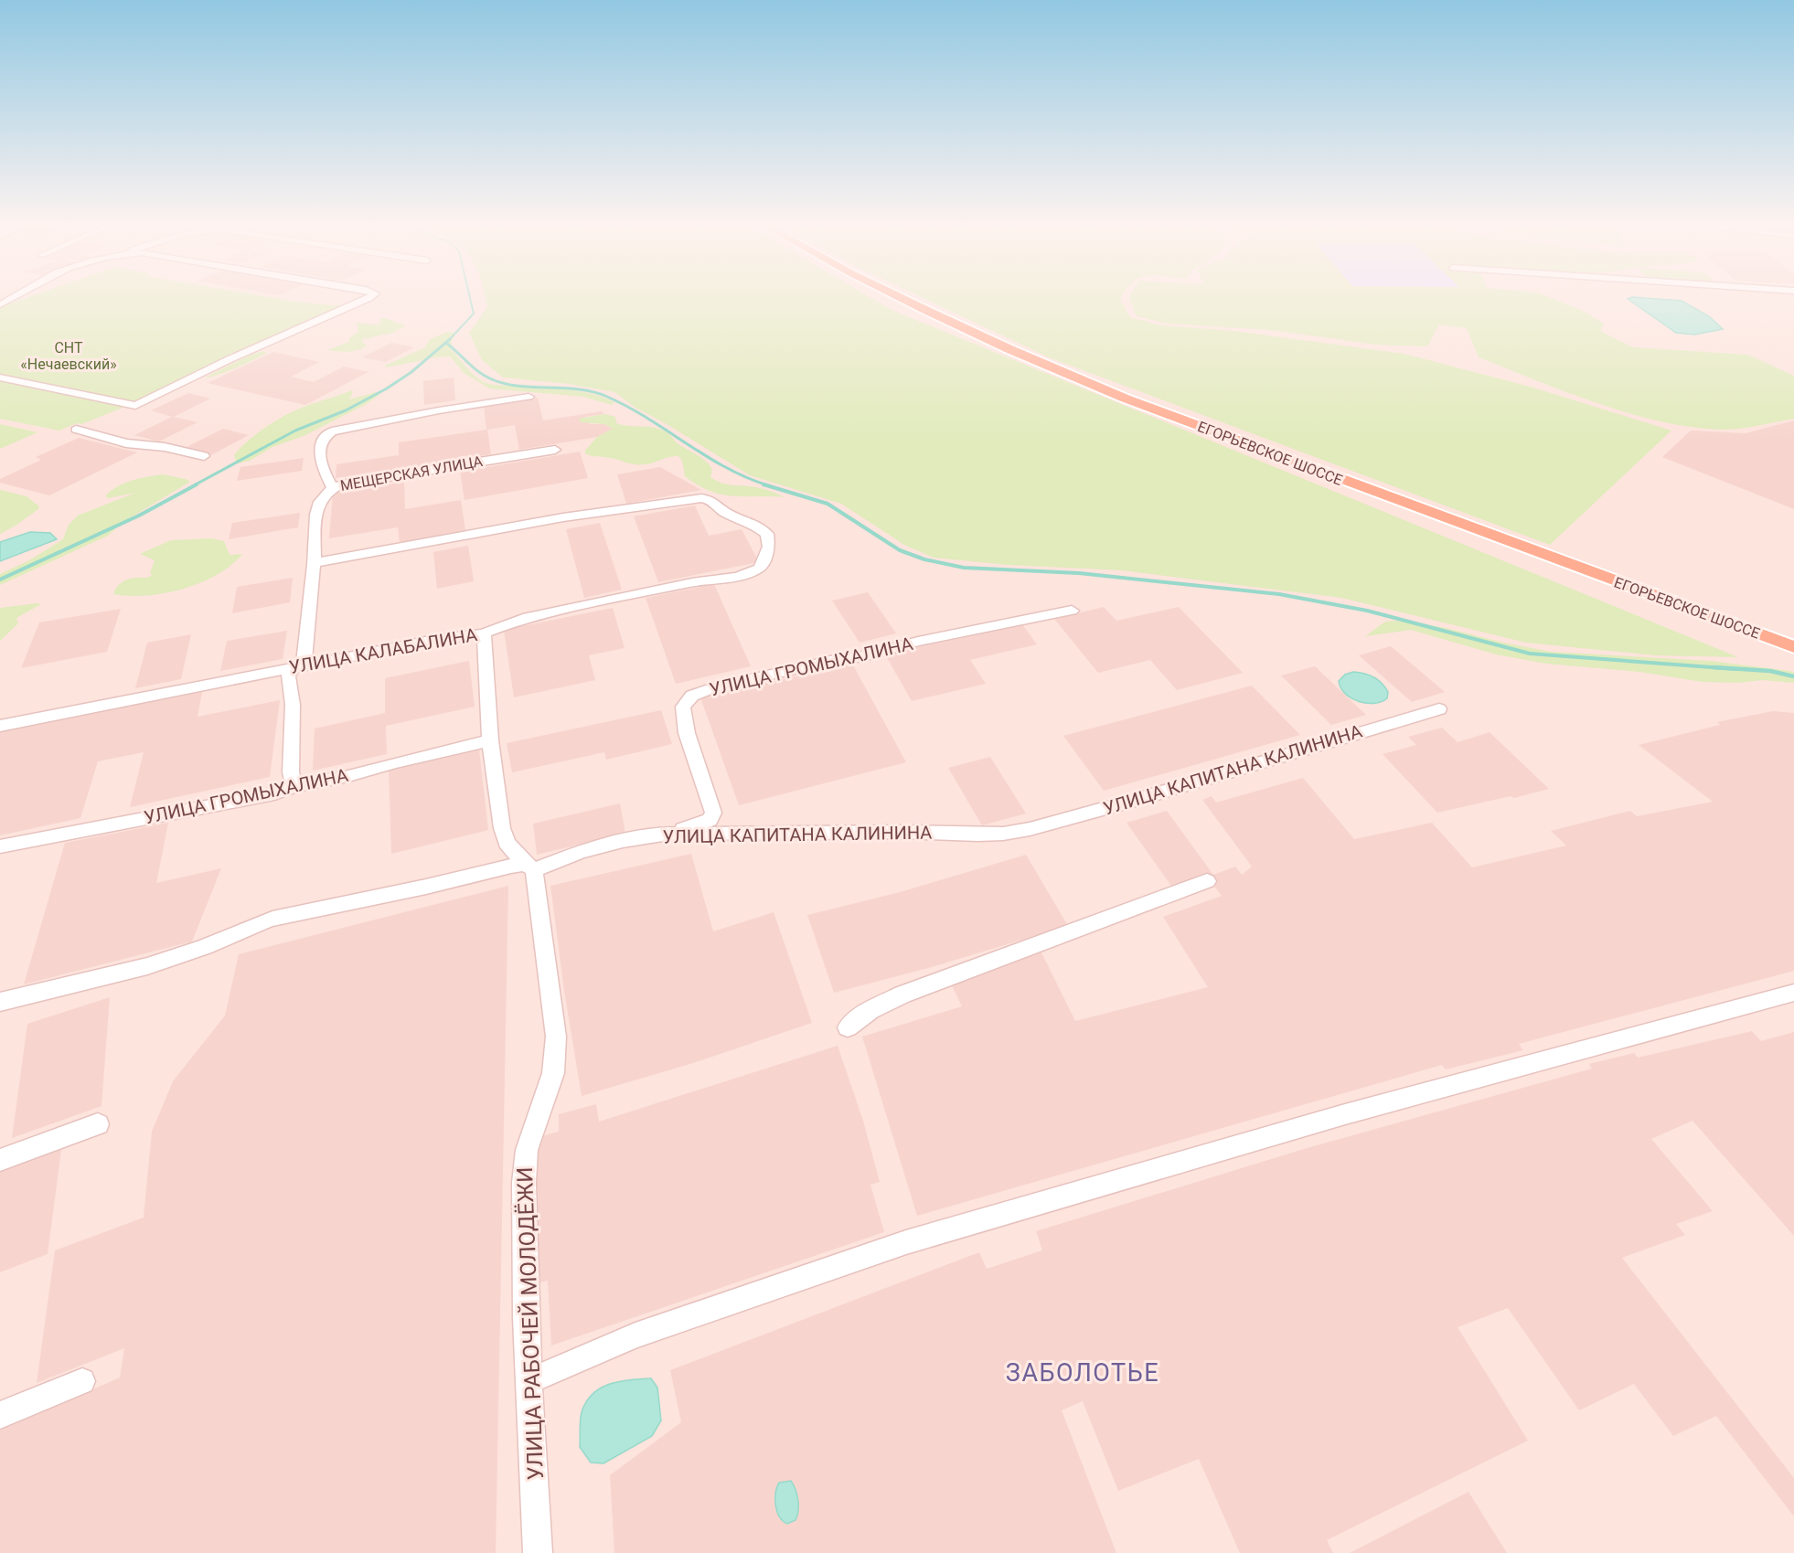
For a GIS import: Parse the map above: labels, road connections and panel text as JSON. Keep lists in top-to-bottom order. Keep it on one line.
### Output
{"streets":{"main road":["ЕГОРЬЕВСКОЕ ШОССЕ"],"street":["МЕЩЕРСКАЯ УЛИЦА","УЛИЦА КАЛАБАЛИНА","УЛИЦА ГРОМЫХАЛИНА","УЛИЦА КАПИТАНА КАЛИНИНА","УЛИЦА РАБОЧЕЙ МОЛОДЁЖИ"]},"crossings":[["УЛИЦА ГРОМЫХАЛИНА","УЛИЦА КАПИТАНА КАЛИНИНА"],["УЛИЦА КАПИТАНА КАЛИНИНА","УЛИЦА РАБОЧЕЙ МОЛОДЁЖИ"]],"districts":["ЗАБОЛОТЬЕ"],"parks":["СНТ «Нечаевский»"]}
